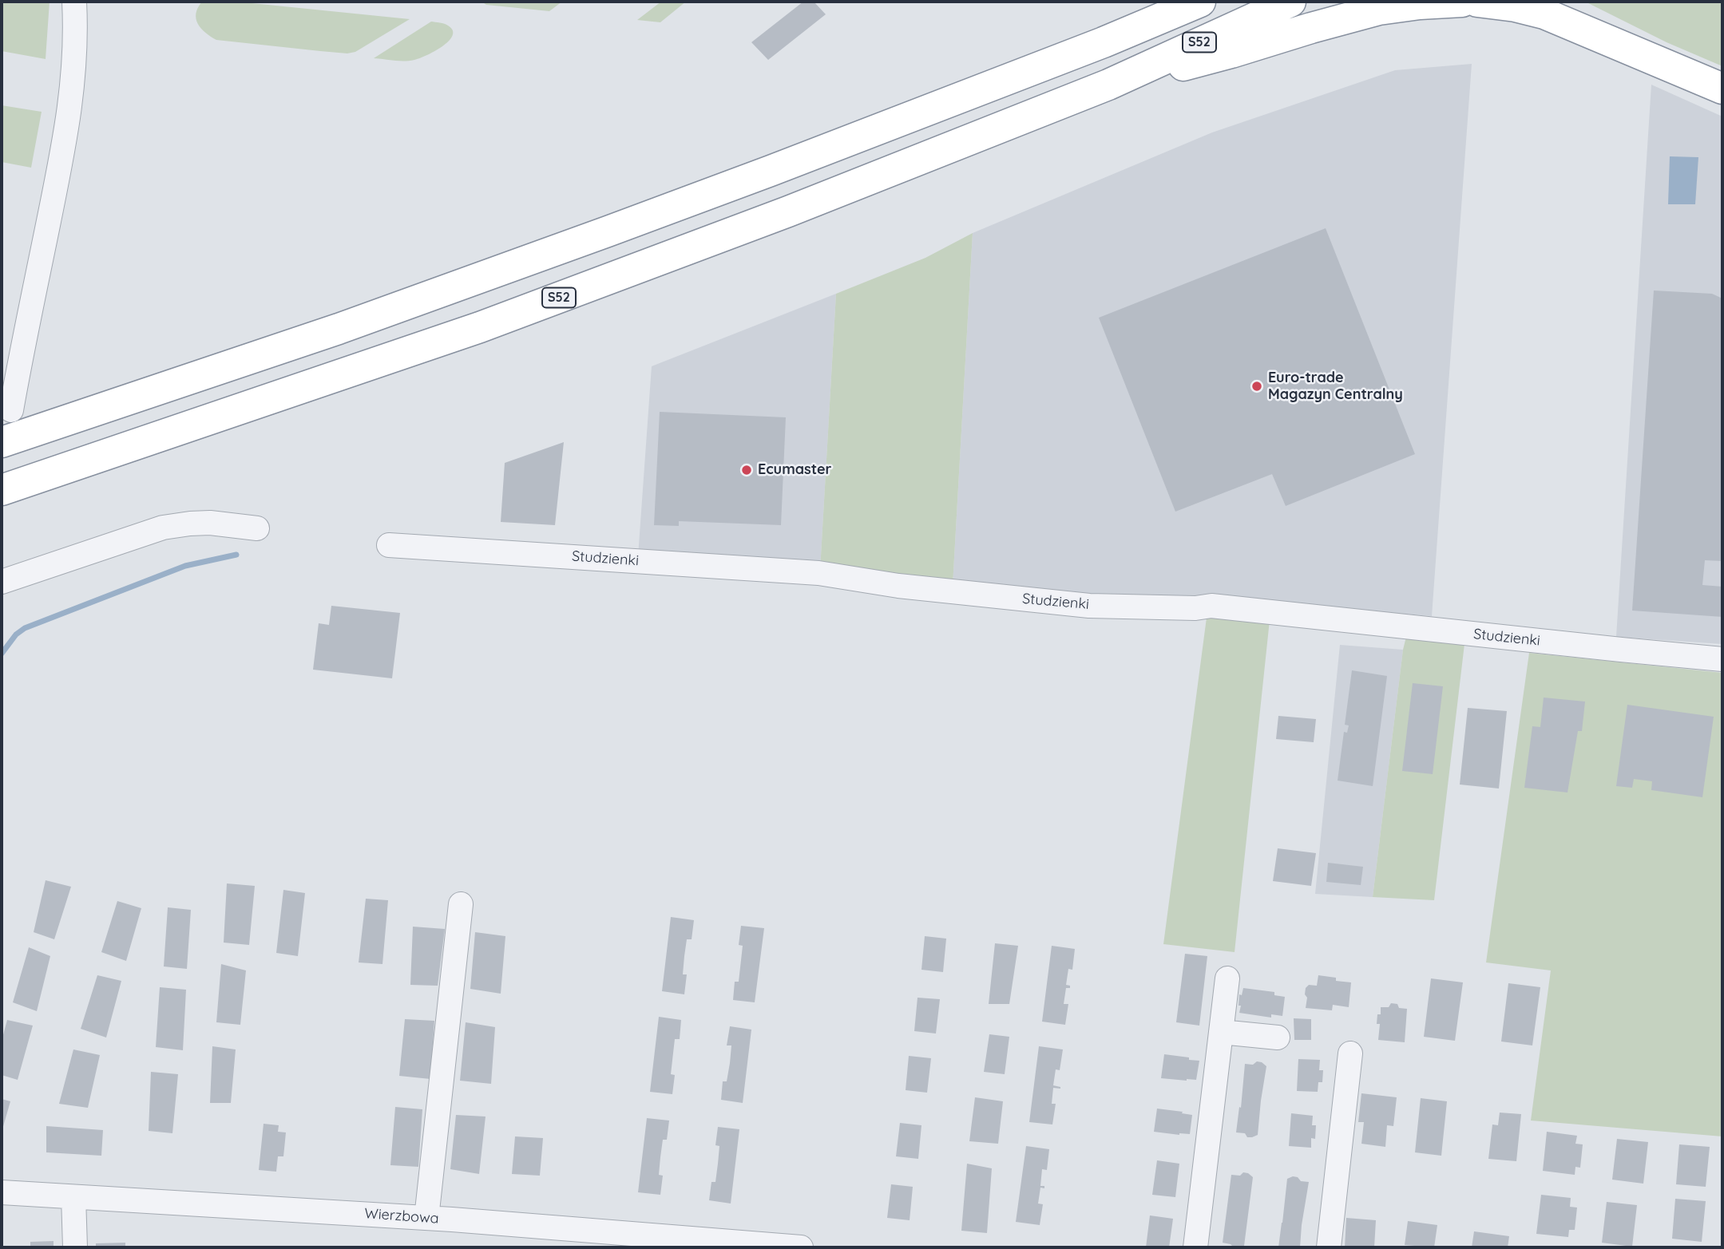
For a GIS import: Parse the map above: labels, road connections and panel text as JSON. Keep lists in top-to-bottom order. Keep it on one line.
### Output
{"streets":{"highway":["S52"],"street":["Studzienki","Wierzbowa"]},"places":["Euro-trade Magazyn Centralny","Ecumaster"]}
